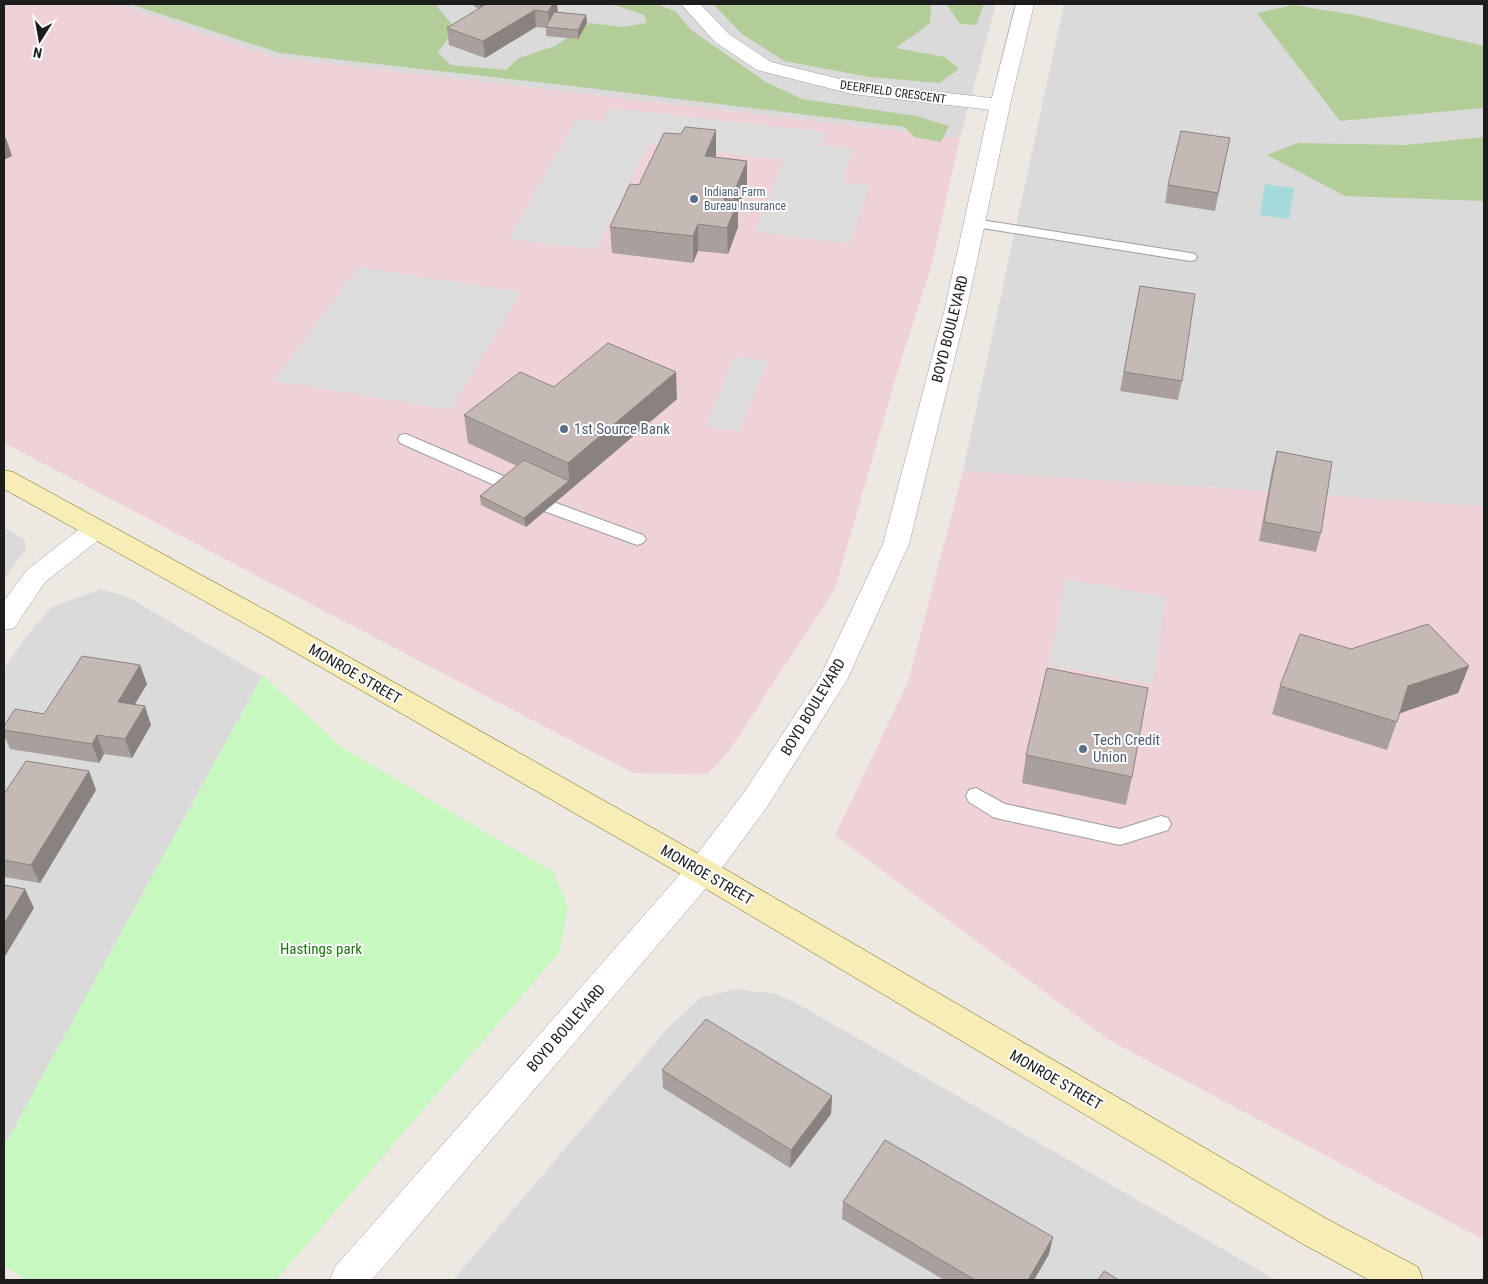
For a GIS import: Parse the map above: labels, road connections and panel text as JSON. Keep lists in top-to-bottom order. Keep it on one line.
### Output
{"streets":{"main road":["MONROE STREET"],"street":["DEERFIELD CRESCENT","BOYD BOULEVARD"]},"crossings":[["DEERFIELD CRESCENT","BOYD BOULEVARD"],["BOYD BOULEVARD","MONROE STREET"]],"parks":["Hastings park"],"places":["Indiana Farm Bureau Insurance","1st Source Bank","Tech Credit Union"],"north":"bottom"}
